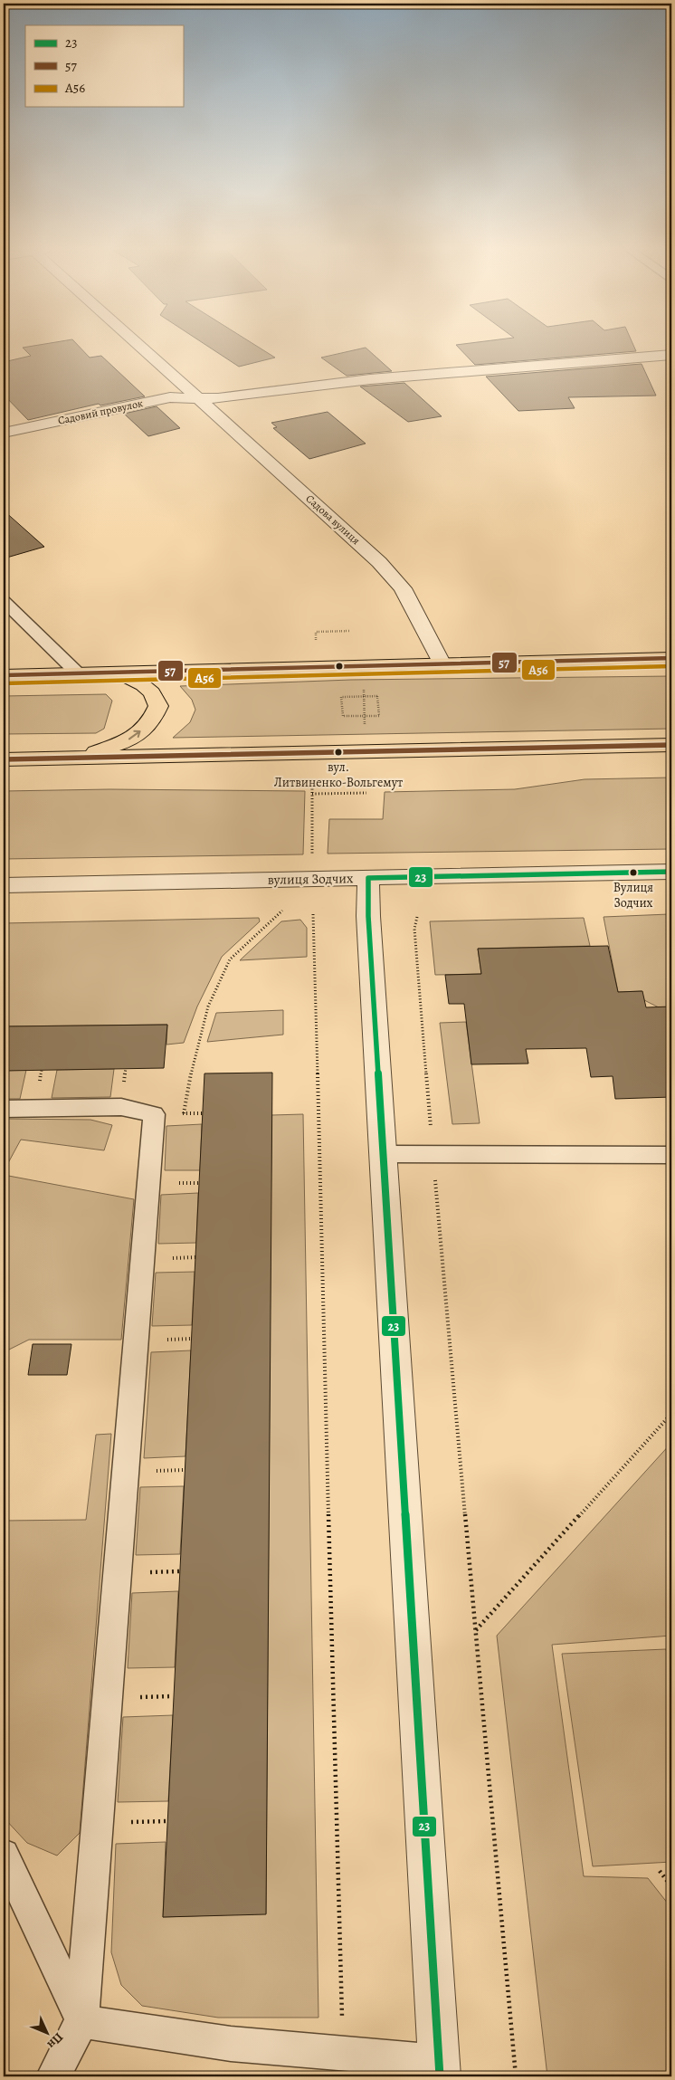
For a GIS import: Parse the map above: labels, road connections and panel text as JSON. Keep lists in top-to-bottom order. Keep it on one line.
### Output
{"streets":{"street":["Садовий провулок","Садова вулиця","вулиця Зодчих"]},"crossings":[["Садовий провулок","Садова вулиця"]],"places":["вул. Литвиненко-Вольгемут","Вулиця Зодчих"],"lines":["transit line 57","transit line A56","transit line 23"],"legend":["23","57","A56"],"north":"bottom right"}
